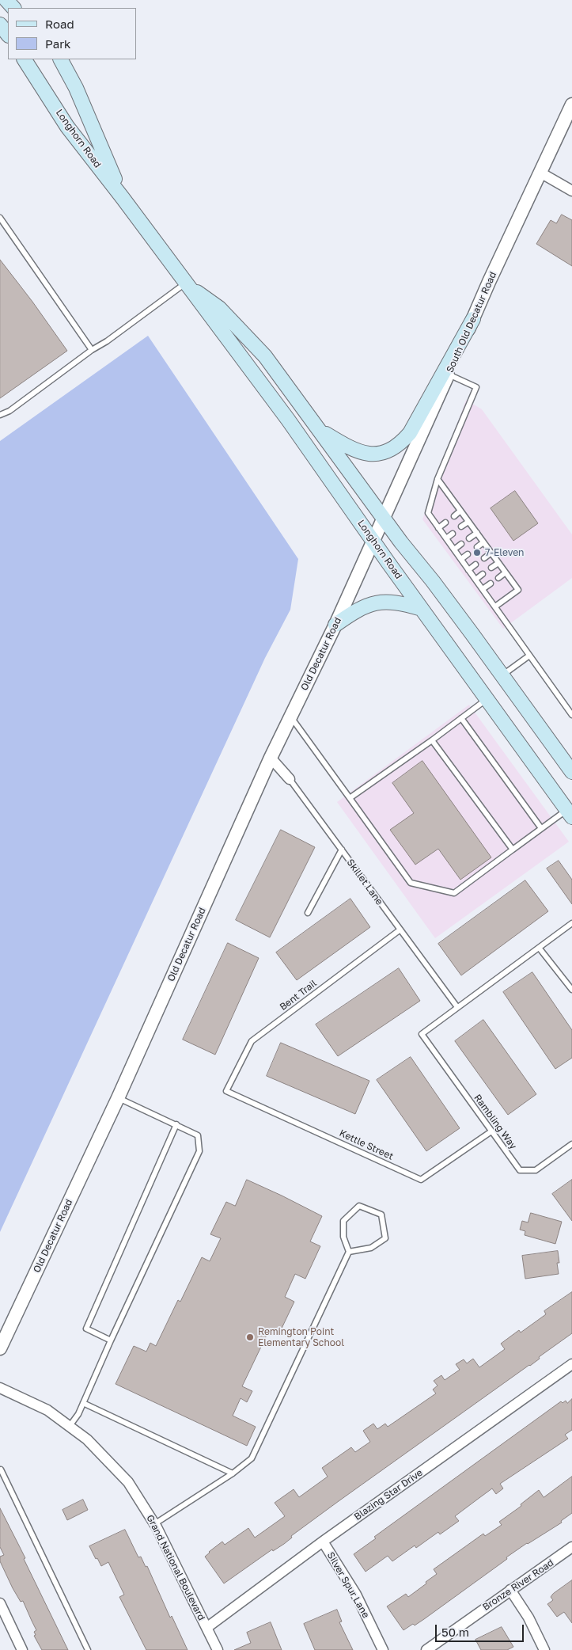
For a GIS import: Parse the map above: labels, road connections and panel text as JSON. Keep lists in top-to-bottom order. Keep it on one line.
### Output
{"streets":{"main road":["Longhorn Road"],"street":["South Old Decatur Road","Old Decatur Road","Skillet Lane","Blazing Star Drive","Grand National Boulevard","Silver Spur Lane","Bronze River Road"],"lane":["Bent Trail","Rambling Way","Kettle Street"]},"crossings":[["Longhorn Road","South Old Decatur Road"],["Longhorn Road","Old Decatur Road"],["South Old Decatur Road","Old Decatur Road"],["Old Decatur Road","Skillet Lane"],["Skillet Lane","Bent Trail"],["Skillet Lane","Rambling Way"],["Bent Trail","Kettle Street"],["Rambling Way","Kettle Street"],["Blazing Star Drive","Grand National Boulevard"],["Blazing Star Drive","Silver Spur Lane"]],"places":["7-Eleven","Remington Point Elementary School"],"legend":["Road","Park"],"scale_bar":"50 m"}
